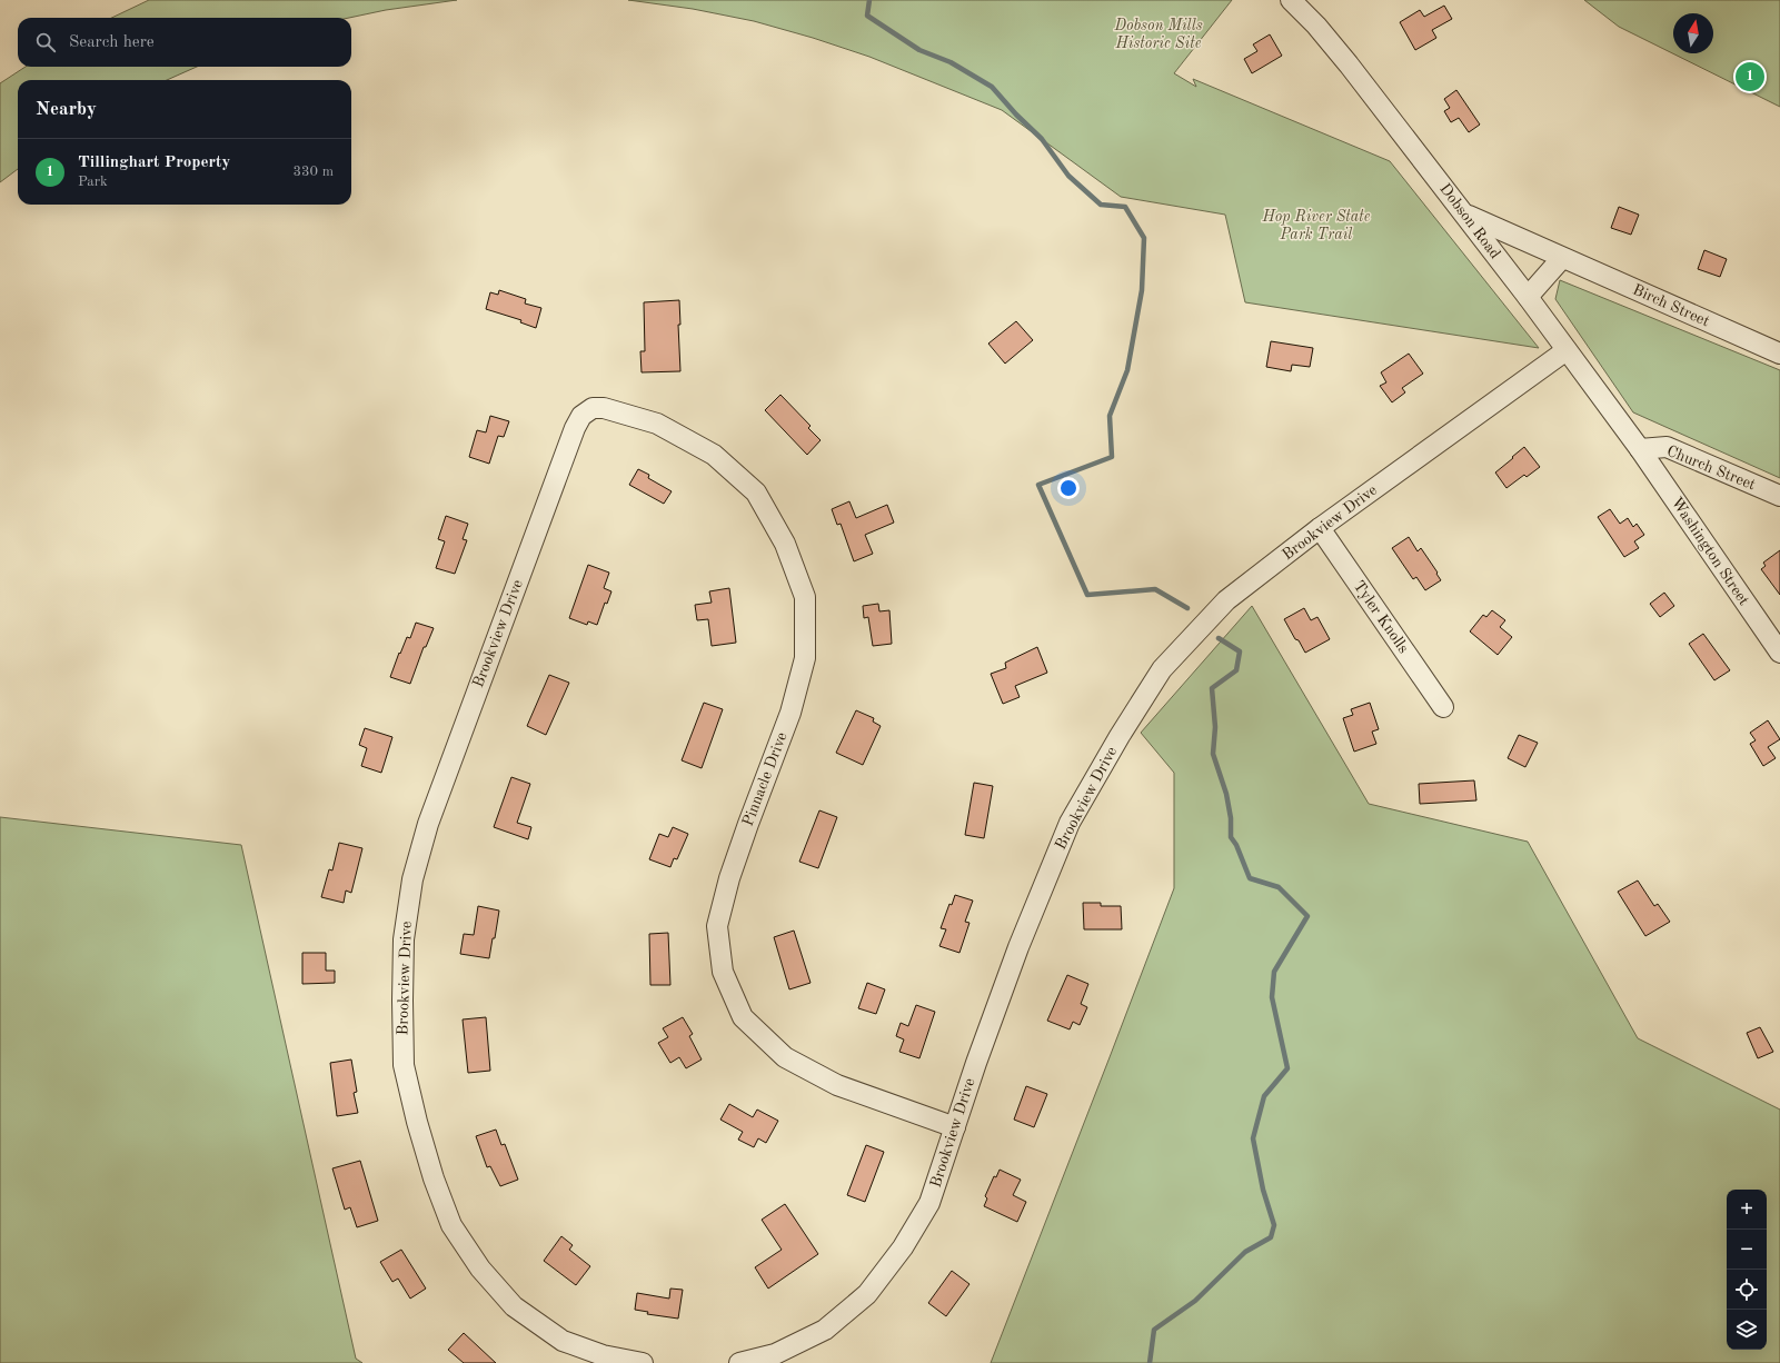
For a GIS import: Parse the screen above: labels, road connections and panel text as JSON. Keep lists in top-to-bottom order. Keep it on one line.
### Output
{"streets":{"street":["Dobson Road","Birch Street","Church Street","Brookview Drive","Washington Street","Tyler Knolls","Pinnacle Drive"]},"crossings":[["Dobson Road","Birch Street"],["Dobson Road","Church Street"],["Dobson Road","Brookview Drive"],["Dobson Road","Washington Street"],["Church Street","Washington Street"],["Brookview Drive","Tyler Knolls"],["Brookview Drive","Pinnacle Drive"]],"parks":["Dobson Mills Historic Site","Hop River State Park Trail"],"north":"top","page":{"search":"Search here","pins":"1","heading":"Nearby","list":[{"mark":"1","name":"Tillinghart Property","note":"Park","value":"330 m"}],"map_buttons":["+","−"]}}
